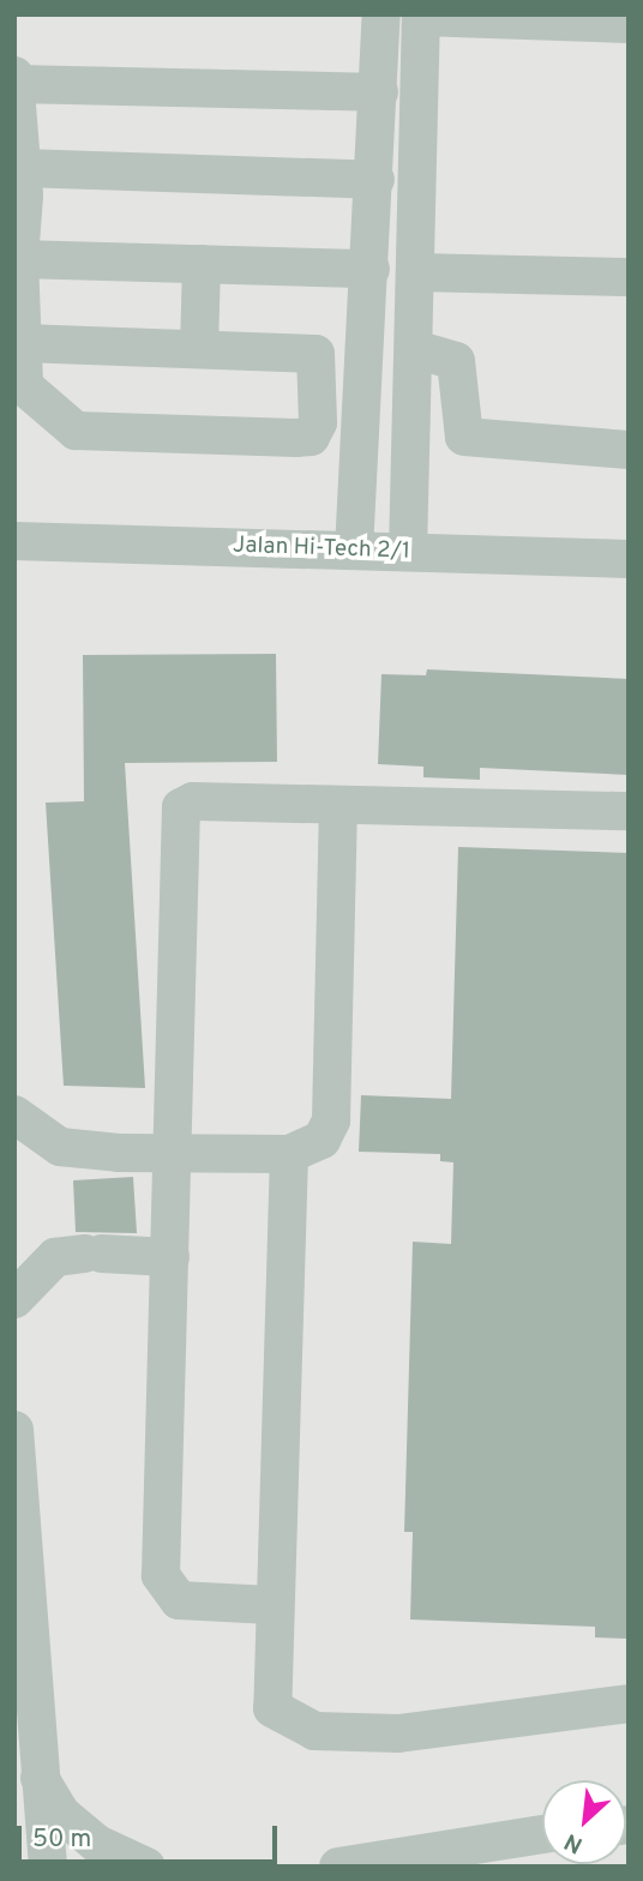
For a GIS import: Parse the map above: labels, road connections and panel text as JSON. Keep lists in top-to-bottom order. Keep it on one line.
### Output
{"streets":{"street":["Jalan Hi-Tech 2/1"]},"scale_bar":"50 m","north":"bottom left"}
